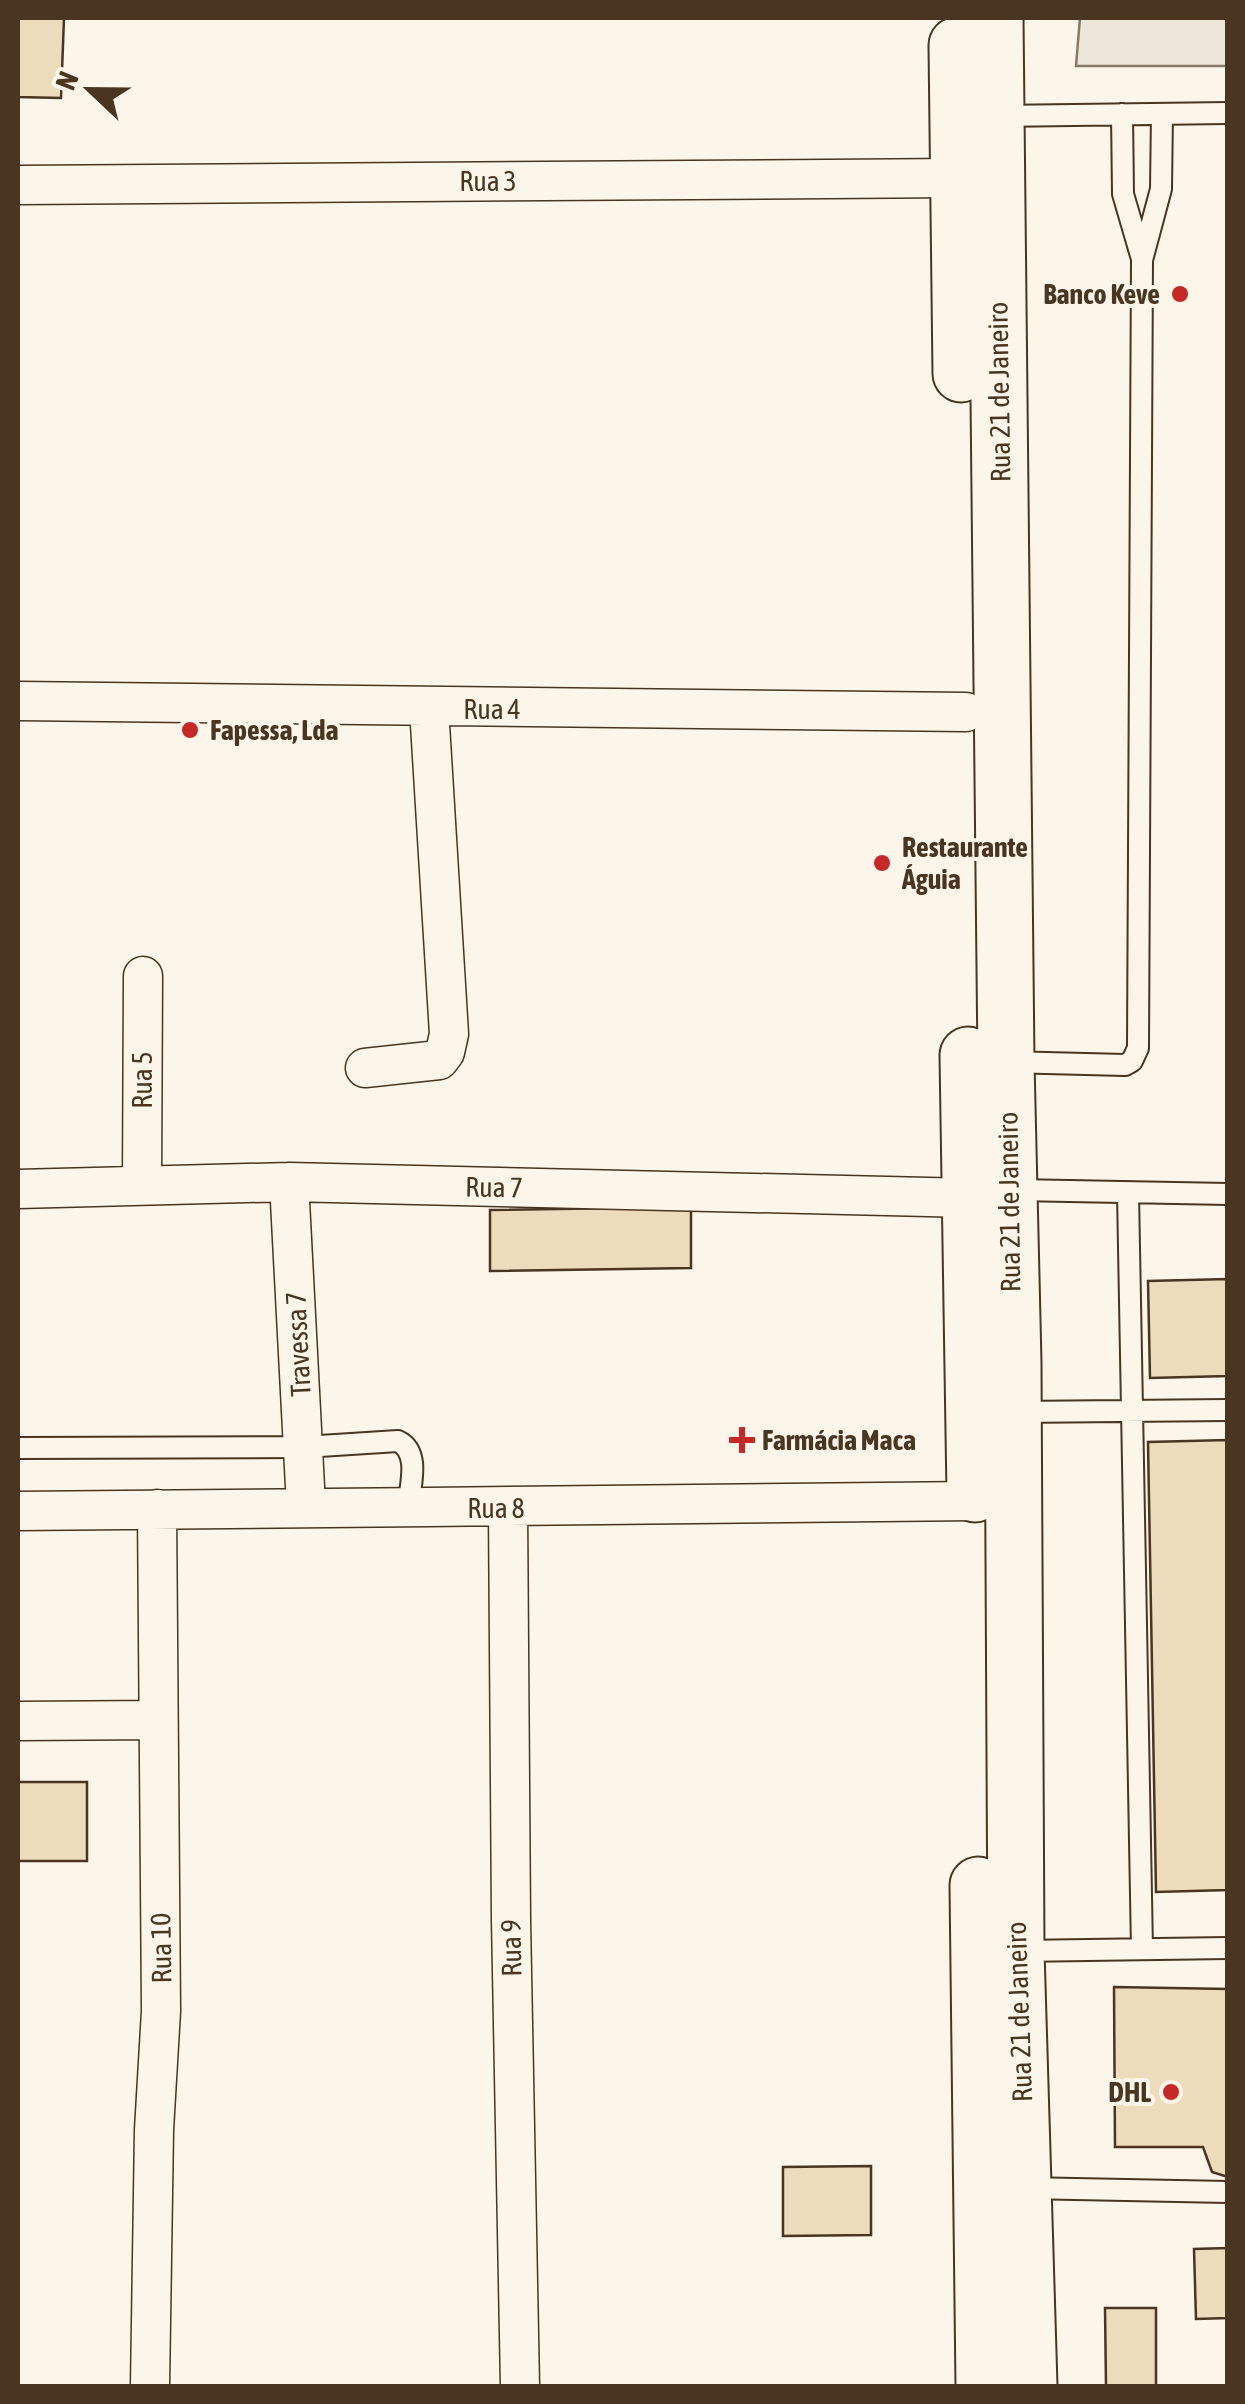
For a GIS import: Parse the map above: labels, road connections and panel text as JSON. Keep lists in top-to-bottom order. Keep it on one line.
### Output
{"streets":{"main road":["Rua 21 de Janeiro"],"street":["Rua 3","Rua 4","Rua 5","Rua 7","Travessa 7","Rua 8","Rua 10","Rua 9"]},"crossings":[["Rua 3","Rua 21 de Janeiro"],["Rua 21 de Janeiro","Rua 4"],["Rua 21 de Janeiro","Rua 7"],["Rua 21 de Janeiro","Rua 8"],["Rua 5","Rua 7"],["Rua 7","Travessa 7"],["Travessa 7","Rua 8"],["Rua 8","Rua 10"],["Rua 8","Rua 9"]],"places":{"other":["Banco Keve","Fapessa, Lda","Restaurante Águia","DHL"],"health":["Farmácia Maca"]},"north":"left"}
